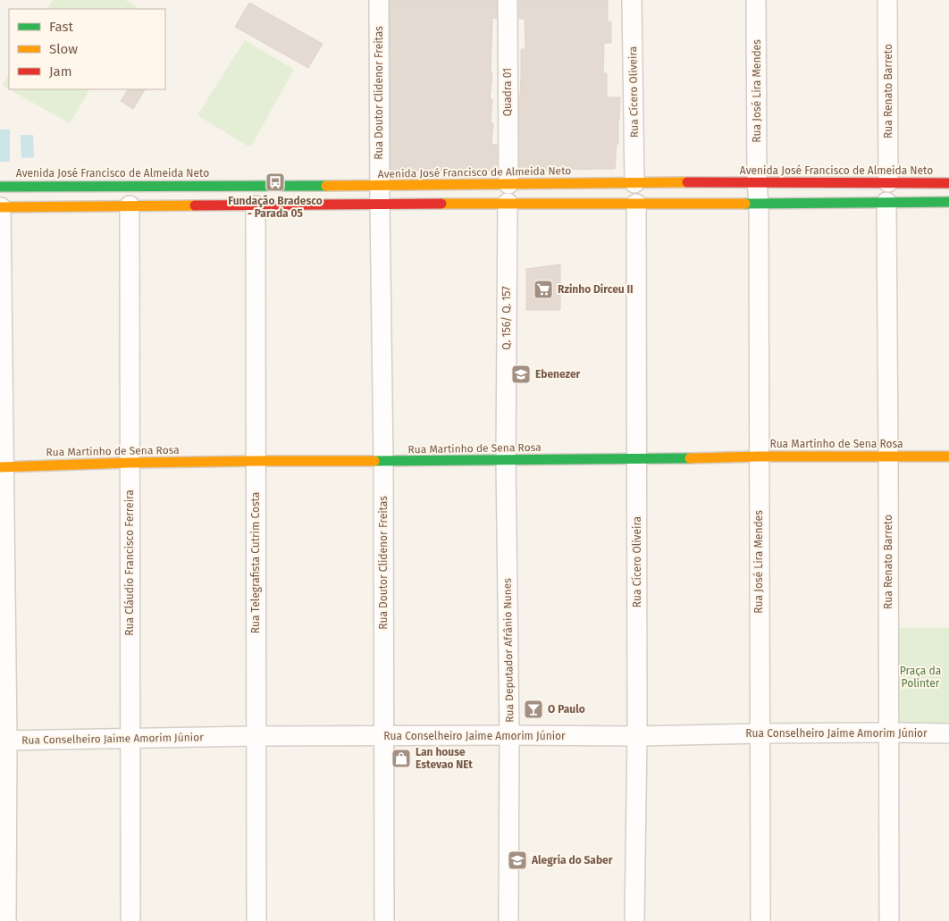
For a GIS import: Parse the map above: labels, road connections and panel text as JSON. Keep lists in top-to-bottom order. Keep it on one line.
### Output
{"streets":{"main road":["Avenida José Francisco de Almeida Neto","Rua Martinho de Sena Rosa"],"street":["Rua José Lira Mendes","Rua Renato Barreto","Quadra 01","Rua Cícero Oliveira","Rua Doutor Clidenor Freitas","Q. 156/ Q. 157","Rua Cláudio Francisco Ferreira","Rua Telegrafista Cutrim Costa","Rua Deputador Afrânio Nunes","Rua Conselheiro Jaime Amorim Júnior"]},"crossings":[["Rua José Lira Mendes","Avenida José Francisco de Almeida Neto"],["Rua José Lira Mendes","Rua Martinho de Sena Rosa"],["Rua José Lira Mendes","Rua Conselheiro Jaime Amorim Júnior"],["Rua Renato Barreto","Avenida José Francisco de Almeida Neto"],["Rua Renato Barreto","Rua Martinho de Sena Rosa"],["Rua Renato Barreto","Rua Conselheiro Jaime Amorim Júnior"],["Quadra 01","Avenida José Francisco de Almeida Neto"],["Rua Cícero Oliveira","Avenida José Francisco de Almeida Neto"],["Rua Cícero Oliveira","Rua Martinho de Sena Rosa"],["Rua Cícero Oliveira","Rua Conselheiro Jaime Amorim Júnior"],["Rua Doutor Clidenor Freitas","Avenida José Francisco de Almeida Neto"],["Rua Doutor Clidenor Freitas","Rua Martinho de Sena Rosa"],["Rua Doutor Clidenor Freitas","Rua Conselheiro Jaime Amorim Júnior"],["Avenida José Francisco de Almeida Neto","Q. 156/ Q. 157"],["Avenida José Francisco de Almeida Neto","Rua Cláudio Francisco Ferreira"],["Avenida José Francisco de Almeida Neto","Rua Telegrafista Cutrim Costa"],["Q. 156/ Q. 157","Rua Martinho de Sena Rosa"],["Q. 156/ Q. 157","Rua Deputador Afrânio Nunes"],["Rua Martinho de Sena Rosa","Rua Cláudio Francisco Ferreira"],["Rua Martinho de Sena Rosa","Rua Telegrafista Cutrim Costa"],["Rua Martinho de Sena Rosa","Rua Deputador Afrânio Nunes"],["Rua Cláudio Francisco Ferreira","Rua Conselheiro Jaime Amorim Júnior"],["Rua Telegrafista Cutrim Costa","Rua Conselheiro Jaime Amorim Júnior"],["Rua Deputador Afrânio Nunes","Rua Conselheiro Jaime Amorim Júnior"]],"parks":["Praça da Polinter"],"places":{"bus stop":["Fundação Bradesco - Parada 05"],"supermarket":["Rzinho Dirceu II"],"school or university":["Ebenezer","Alegria do Saber"],"bar":["O Paulo"],"shop":["Lan house Estevao NEt"]},"legend":["Fast","Slow","Jam"]}
